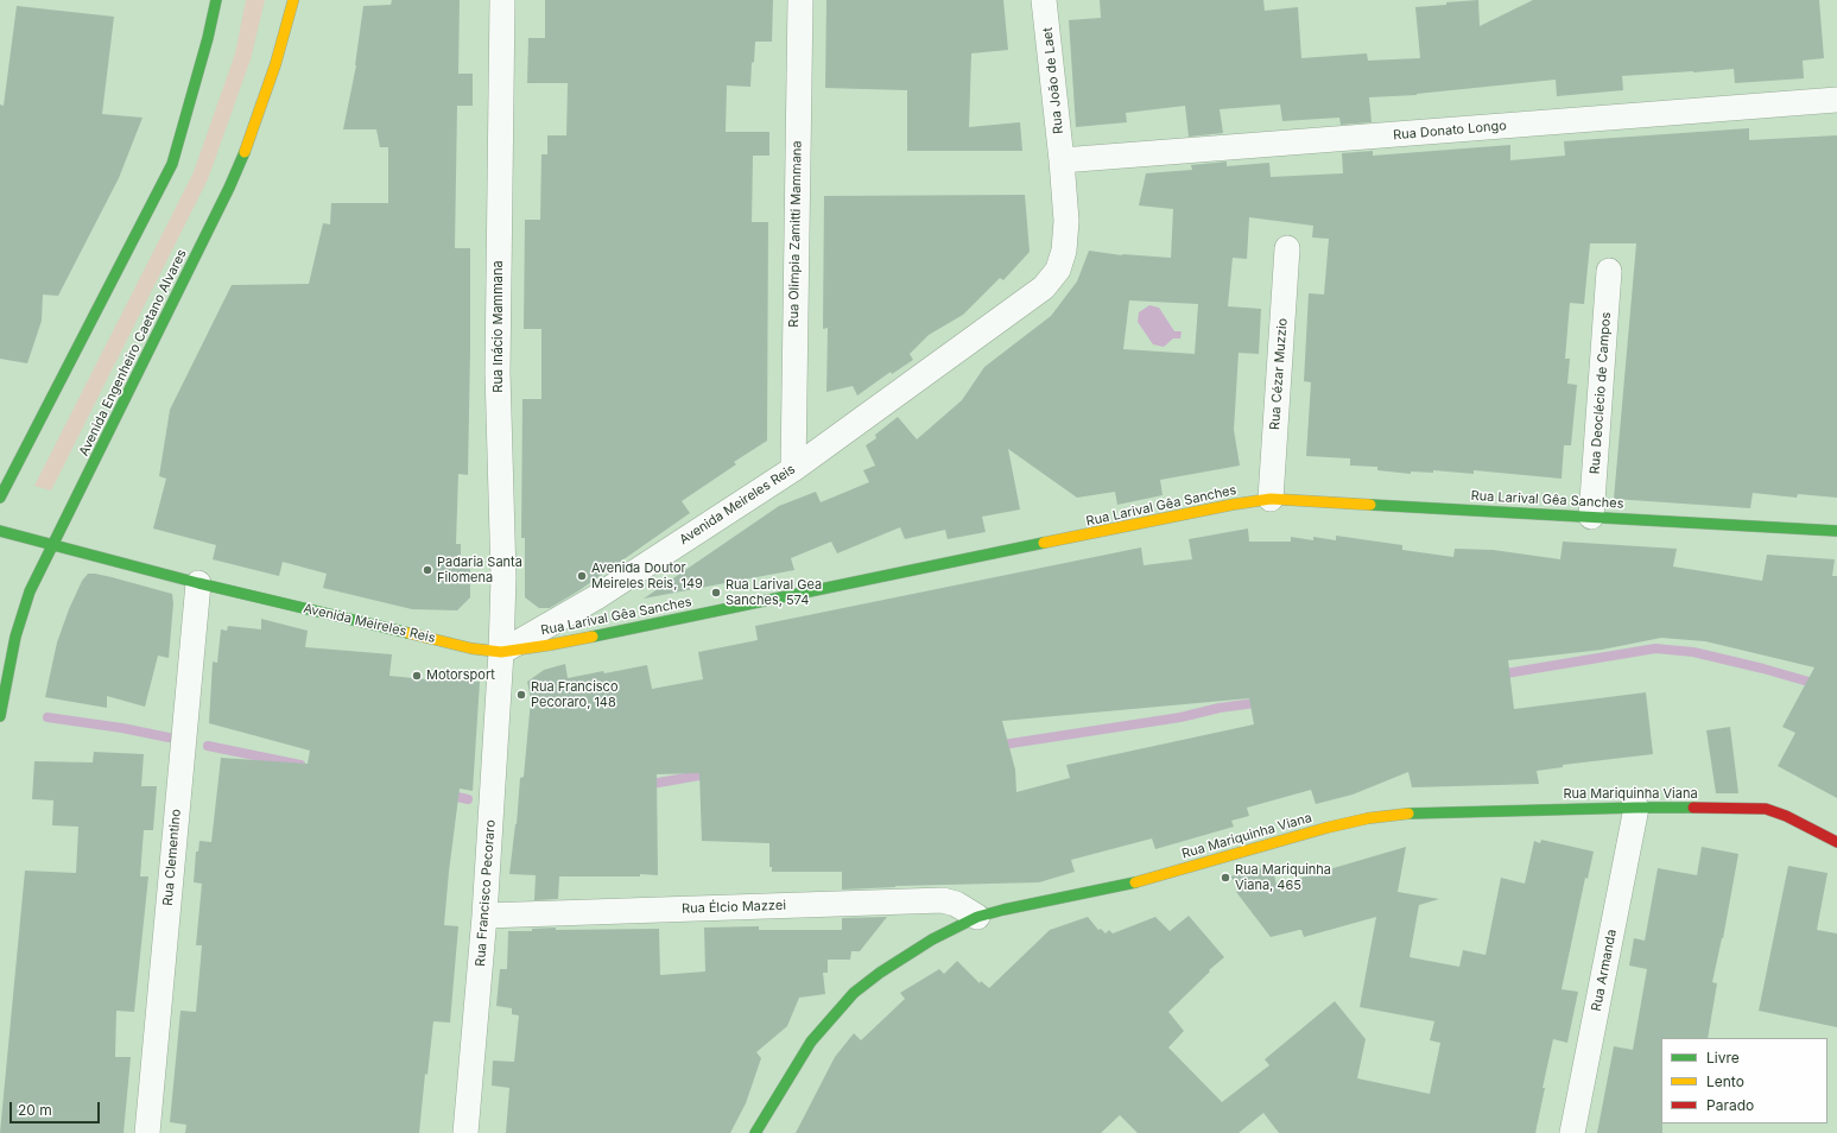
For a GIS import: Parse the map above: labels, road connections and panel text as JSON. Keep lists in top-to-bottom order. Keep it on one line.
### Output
{"streets":{"street":["Rua João de Laet","Rua Donato Longo","Rua Olimpia Zamitti Mammana","Rua Inácio Mammana","Avenida Engenheiro Caetano Alvares","Rua Cézar Muzzio","Rua Deoclécio de Campos","Rua Larival Gêa Sanches","Avenida Meireles Reis","Rua Mariquinha Viana","Rua Clementino","Rua Francisco Pecoraro","Rua Élcio Mazzei","Rua Armanda"]},"crossings":[["Rua João de Laet","Rua Donato Longo"],["Rua João de Laet","Avenida Meireles Reis"],["Rua Donato Longo","Avenida Meireles Reis"],["Rua Olimpia Zamitti Mammana","Avenida Meireles Reis"],["Rua Inácio Mammana","Rua Larival Gêa Sanches"],["Rua Inácio Mammana","Avenida Meireles Reis"],["Rua Inácio Mammana","Rua Francisco Pecoraro"],["Avenida Engenheiro Caetano Alvares","Avenida Meireles Reis"],["Rua Cézar Muzzio","Rua Larival Gêa Sanches"],["Rua Deoclécio de Campos","Rua Larival Gêa Sanches"],["Rua Larival Gêa Sanches","Avenida Meireles Reis"],["Rua Larival Gêa Sanches","Rua Francisco Pecoraro"],["Avenida Meireles Reis","Rua Clementino"],["Avenida Meireles Reis","Rua Francisco Pecoraro"],["Rua Mariquinha Viana","Rua Élcio Mazzei"],["Rua Mariquinha Viana","Rua Armanda"],["Rua Francisco Pecoraro","Rua Élcio Mazzei"]],"places":["Padaria Santa Filomena","Avenida Doutor Meireles Reis, 149","Rua Larival Gea Sanches, 574","Motorsport","Rua Francisco Pecoraro, 148","Rua Mariquinha Viana, 465"],"legend":["Livre","Lento","Parado"],"scale_bar":"20 m"}
